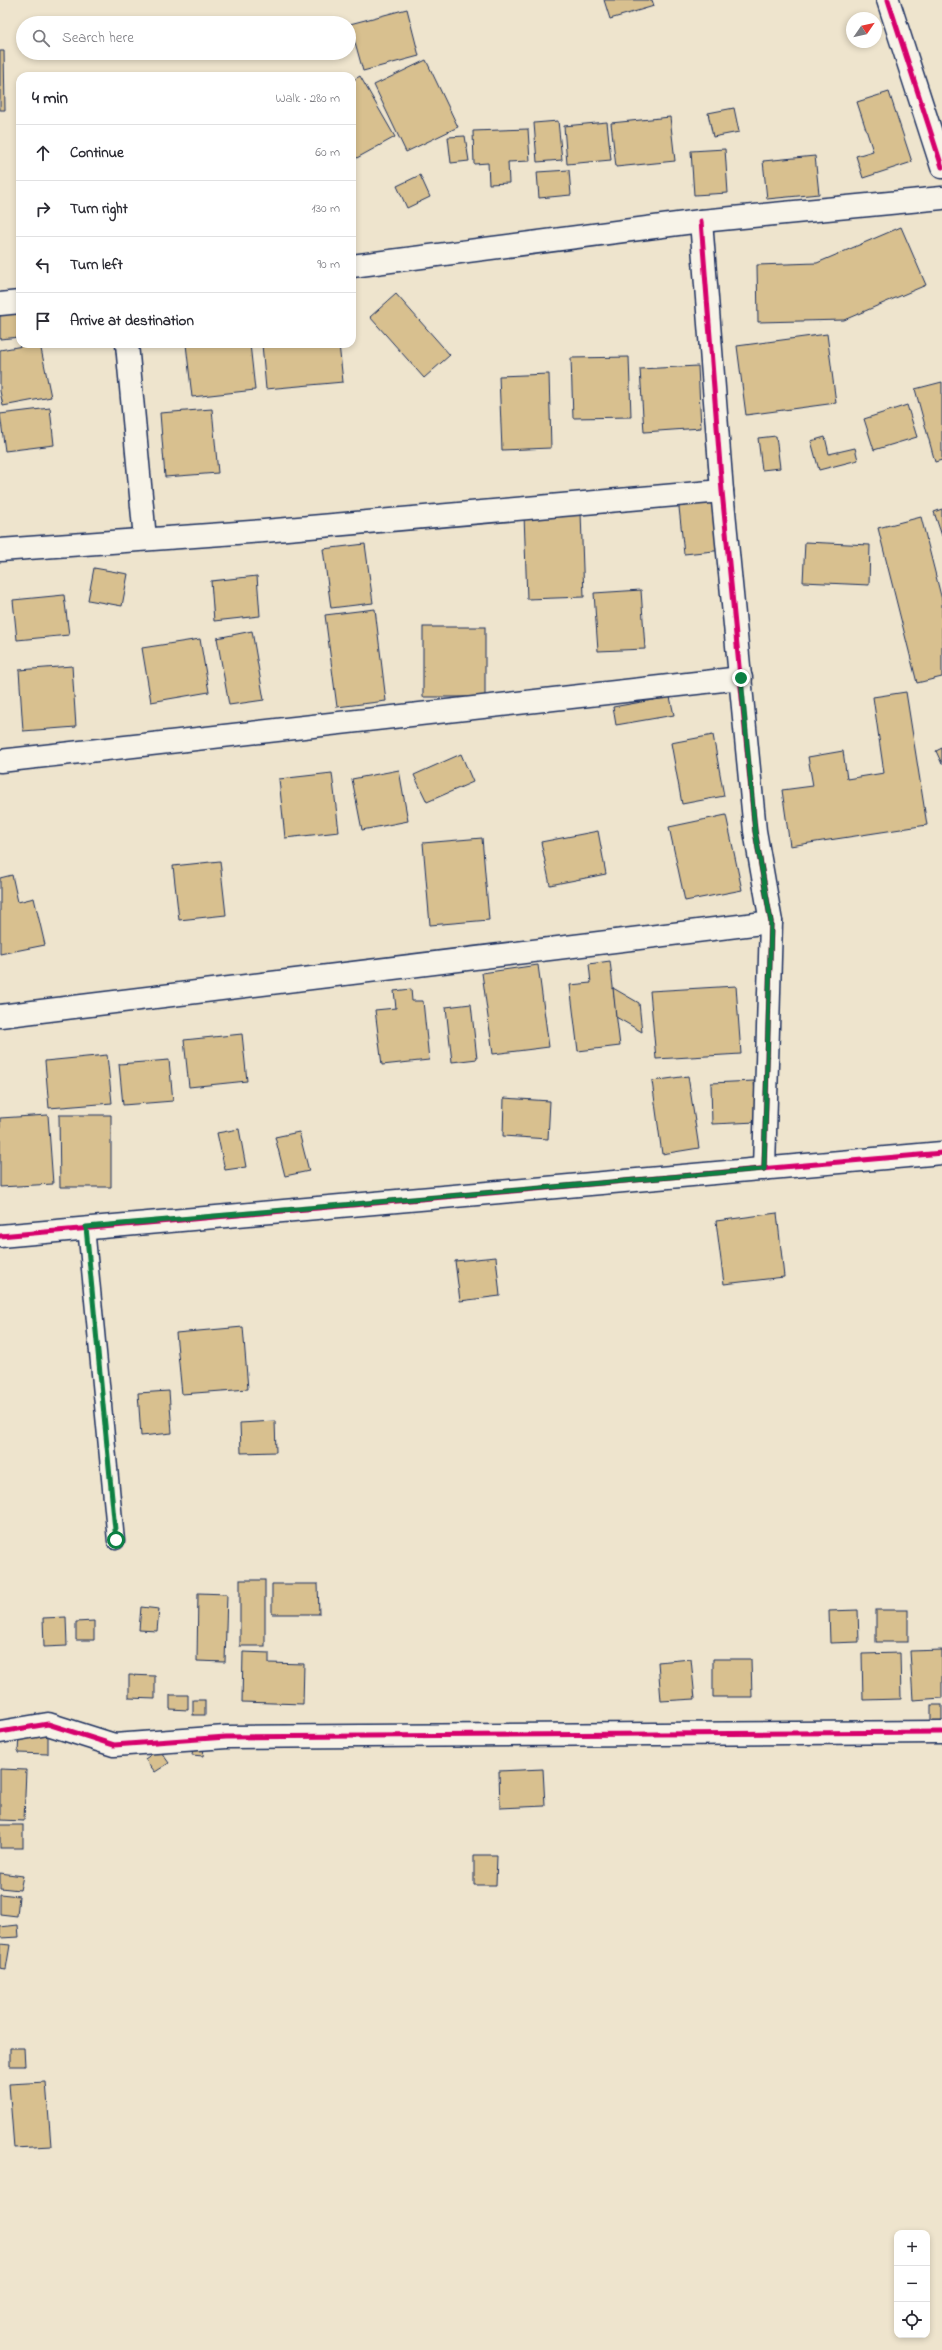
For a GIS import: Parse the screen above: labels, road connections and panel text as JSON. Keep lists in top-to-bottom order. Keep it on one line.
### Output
{"north":"top right","page":{"search":"Search here","heading":["4 min","Walk · 280 m"],"list":[["Continue","60 m"],["Turn right","130 m"],["Turn left","90 m"],"Arrive at destination"],"map_buttons":["+","−"]}}
